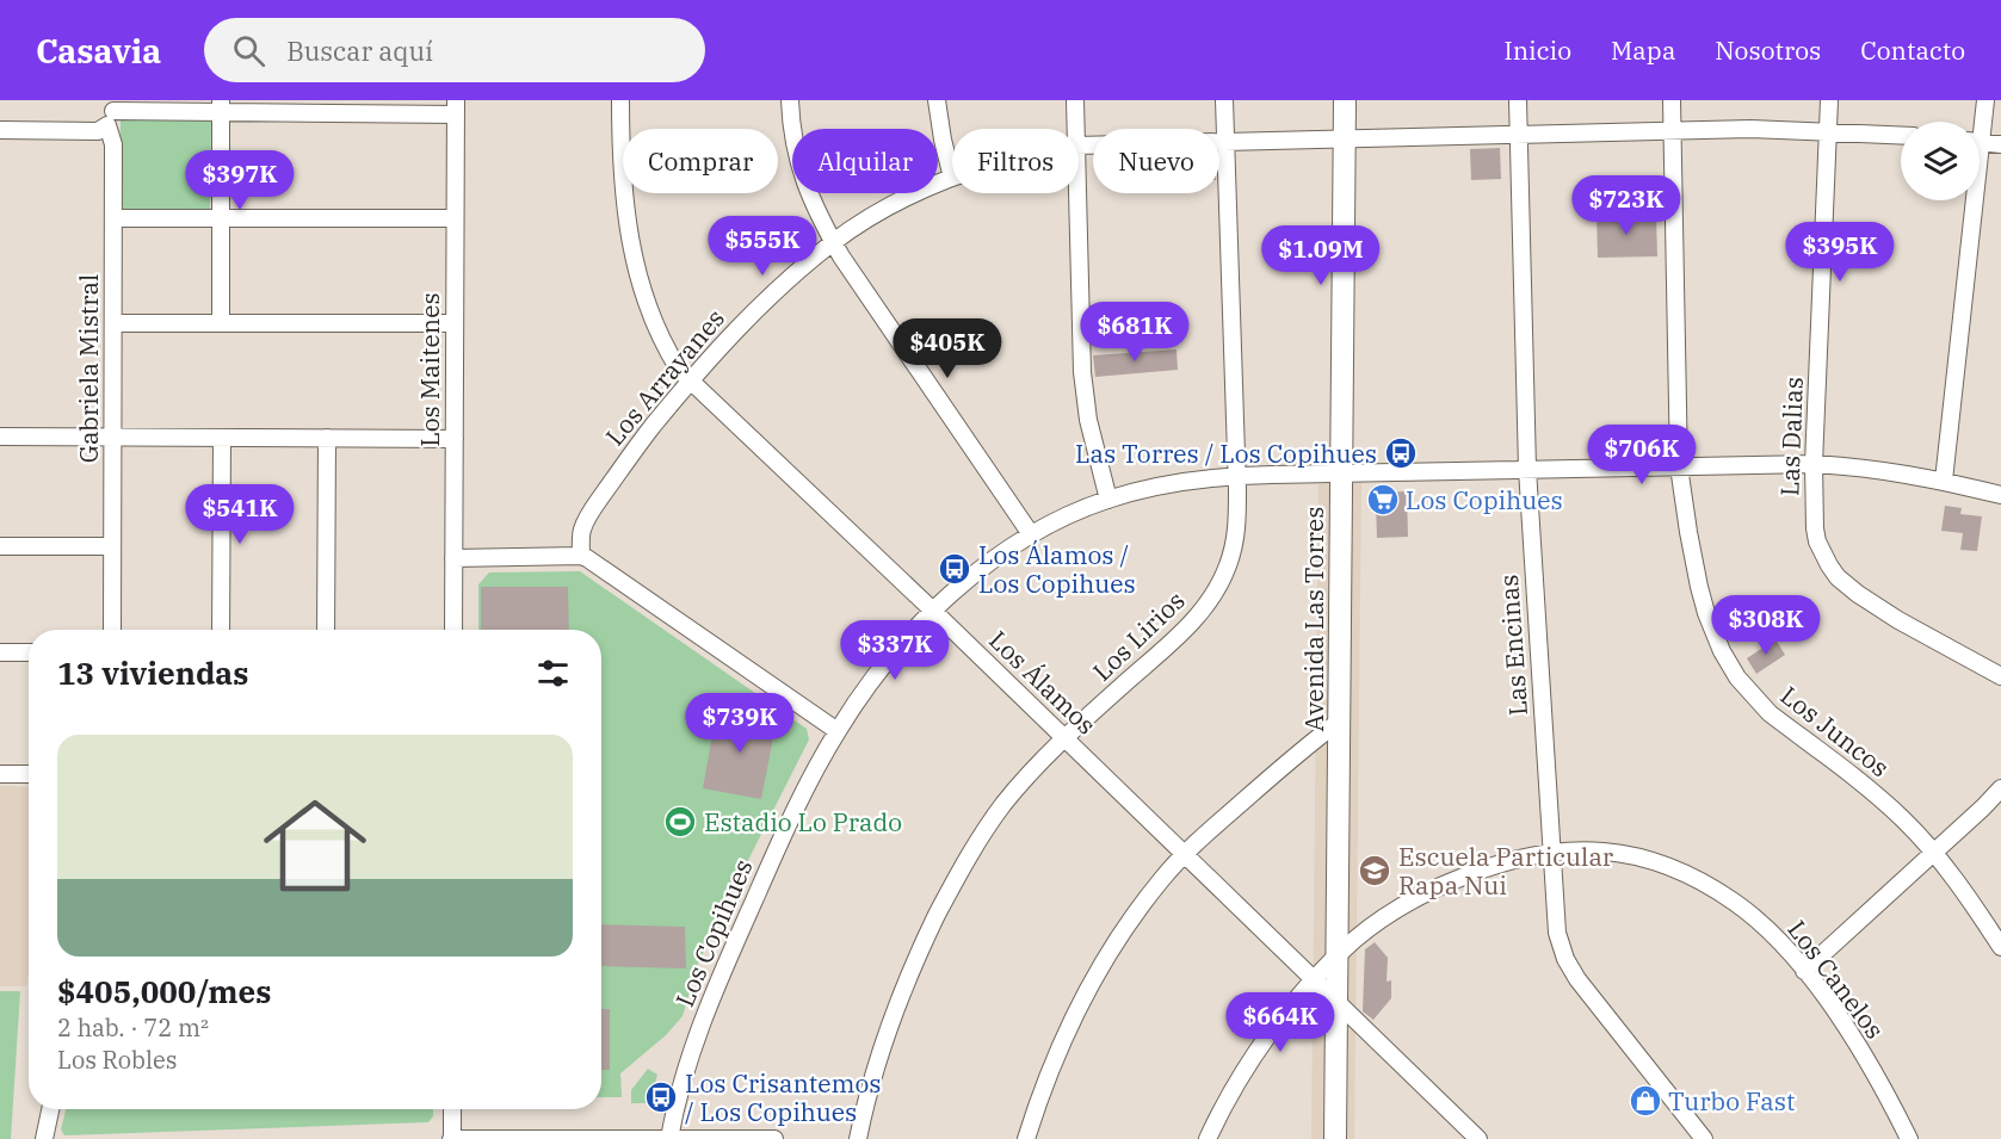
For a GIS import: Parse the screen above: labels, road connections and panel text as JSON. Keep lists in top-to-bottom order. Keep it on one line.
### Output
{"streets":{"main road":["Avenida Las Torres"],"street":["Gabriela Mistral","Los Maitenes","Los Arrayanes","Las Dalias","Los Lirios","Las Encinas","Los Álamos","Los Juncos","Los Copihues","Los Canelos"]},"crossings":[["Los Arrayanes","Las Dalias"],["Los Arrayanes","Avenida Las Torres"],["Los Arrayanes","Los Lirios"],["Los Arrayanes","Las Encinas"],["Los Arrayanes","Los Álamos"],["Los Arrayanes","Los Juncos"],["Las Dalias","Los Copihues"],["Avenida Las Torres","Los Álamos"],["Avenida Las Torres","Los Copihues"],["Avenida Las Torres","Los Canelos"],["Los Lirios","Los Álamos"],["Los Lirios","Los Copihues"],["Las Encinas","Los Copihues"],["Las Encinas","Los Canelos"],["Los Álamos","Los Copihues"],["Los Álamos","Los Canelos"],["Los Juncos","Los Copihues"]],"places":{"bus stop":["Las Torres / Los Copihues","Los Álamos / Los Copihues","Los Crisantemos / Los Copihues"],"supermarket":["Los Copihues"],"sports":["Estadio Lo Prado"],"school or university":["Escuela Particular Rapa Nui"],"shop":["Turbo Fast"]},"page":{"header":"Casavia","search":"Buscar aquí","nav":["Inicio","Mapa","Nosotros","Contacto"],"chip":["Comprar","Alquilar","Filtros","Nuevo"],"price":["$397K","$723K","$555K","$395K","$1.09M","$681K","$405K","$706K","$541K","$308K","$337K","$739K","$664K"],"heading":"13 viviendas","list":[{"name":"$405,000/mes","note":"2 hab. · 72 m² · Los Robles"}]}}
